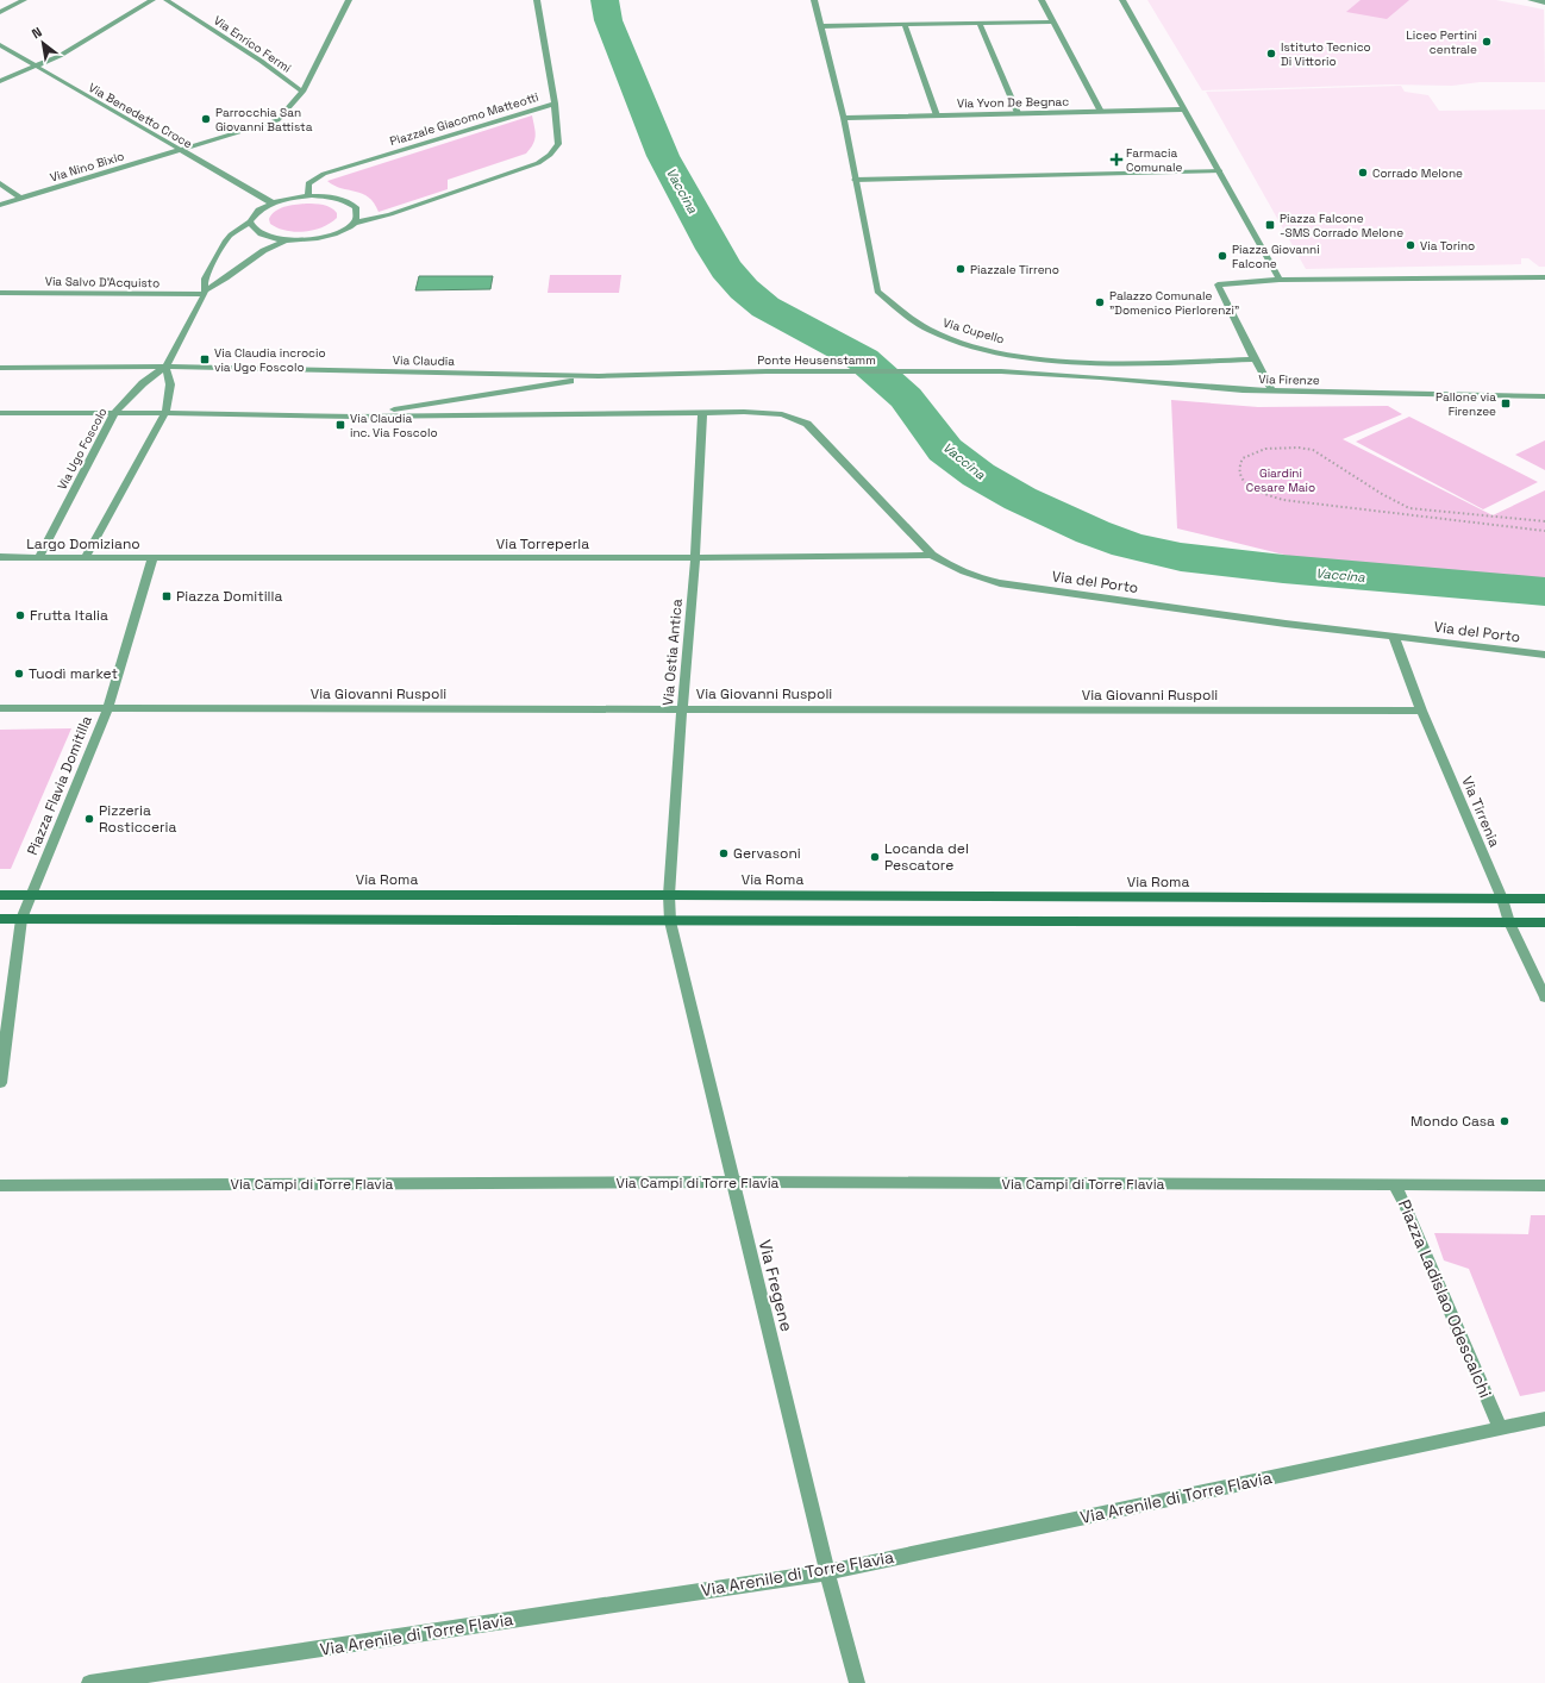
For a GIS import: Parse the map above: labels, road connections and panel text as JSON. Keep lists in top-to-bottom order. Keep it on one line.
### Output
{"streets":{"street":["Via Enrico Fermi","Via Yvon De Begnac","Via Benedetto Croce","Piazzale Giacomo Matteotti","Via Nino Bixio","Via Salvo D'Acquisto","Via Cupello","Ponte Heusenstamm","Via Claudia","Via Firenze","Via Ugo Foscolo","Largo Domiziano","Via Torreperla","Via del Porto","Via Ostia Antica","Via Giovanni Ruspoli","Piazza Flavia Domitilla","Via Tirrenia","Via Roma","Via Campi di Torre Flavia","Via Fregene","Piazza Ladislao Odescalchi","Via Arenile di Torre Flavia"]},"crossings":[["Via Enrico Fermi","Via Nino Bixio"],["Via Yvon De Begnac","Via Cupello"],["Via Benedetto Croce","Via Nino Bixio"],["Piazzale Giacomo Matteotti","Via Ugo Foscolo"],["Via Salvo D'Acquisto","Via Ugo Foscolo"],["Ponte Heusenstamm","Via Claudia"],["Ponte Heusenstamm","Via Firenze"],["Via Claudia","Via Ugo Foscolo"],["Via Ugo Foscolo","Largo Domiziano"],["Largo Domiziano","Via Torreperla"],["Largo Domiziano","Via Giovanni Ruspoli"],["Largo Domiziano","Piazza Flavia Domitilla"],["Via Torreperla","Via del Porto"],["Via Torreperla","Via Ostia Antica"],["Via del Porto","Via Ostia Antica"],["Via del Porto","Via Tirrenia"],["Via Ostia Antica","Via Giovanni Ruspoli"],["Via Ostia Antica","Via Roma"],["Via Ostia Antica","Via Fregene"],["Via Giovanni Ruspoli","Piazza Flavia Domitilla"],["Via Giovanni Ruspoli","Via Tirrenia"],["Piazza Flavia Domitilla","Via Roma"],["Via Tirrenia","Via Roma"],["Via Roma","Via Fregene"],["Via Campi di Torre Flavia","Via Fregene"],["Via Campi di Torre Flavia","Piazza Ladislao Odescalchi"],["Via Fregene","Via Arenile di Torre Flavia"],["Piazza Ladislao Odescalchi","Via Arenile di Torre Flavia"]],"water":["Vaccina"],"parks":["Giardini Cesare Maio"],"places":{"other":["Liceo Pertini centrale","Istituto Tecnico Di Vittorio","Parrocchia San Giovanni Battista","Corrado Melone","Via Torino","Piazza Giovanni Falcone","Piazzale Tirreno","Palazzo Comunale \"Domenico Pierlorenzi\"","Frutta Italia","Tuodì market","Pizzeria Rosticceria","Gervasoni","Locanda del Pescatore","Mondo Casa"],"health":["Farmacia Comunale"],"transit":["Piazza Falcone -SMS Corrado Melone","Via Claudia incrocio via Ugo Foscolo","Pallone via Firenzee","Via Claudia inc. Via Foscolo","Piazza Domitilla"]},"north":"top left"}
